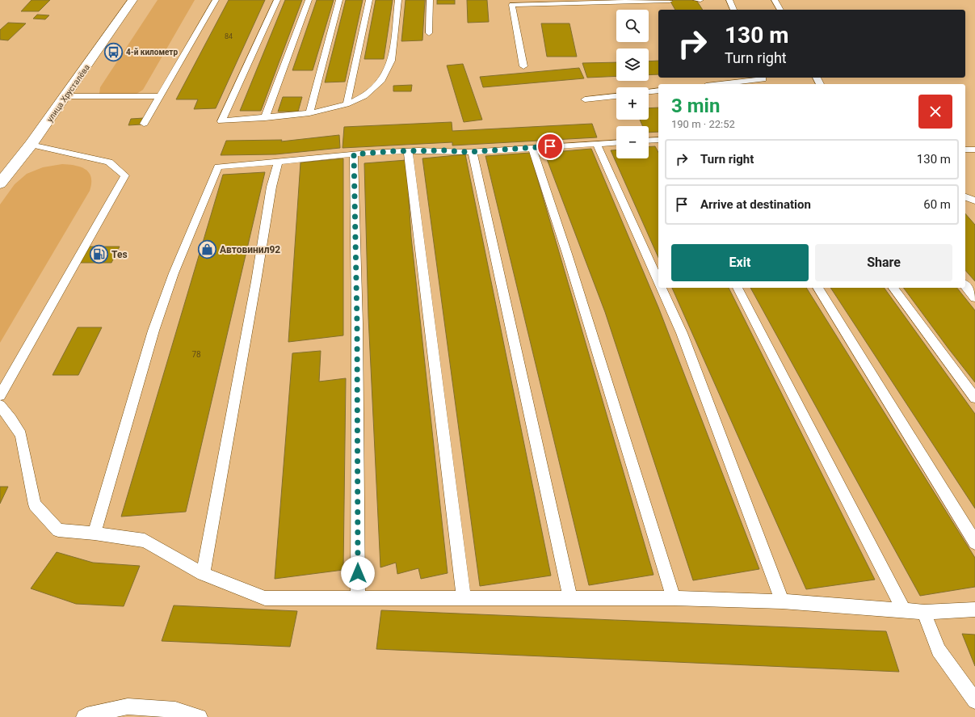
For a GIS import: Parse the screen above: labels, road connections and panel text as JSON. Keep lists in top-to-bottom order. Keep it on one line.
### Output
{"streets":{"main road":["улица Хрусталёва"]},"places":{"bus stop":["4-й километр"],"shop":["Автовинил92"],"fuel station":["Tes"]},"house_numbers":["84","78"],"page":{"map_buttons":["+","−"],"turn":["130 m","Turn right"],"heading":["3 min","190 m · 22:52"],"list":[{"name":"Turn right","value":"130 m"},{"name":"Arrive at destination","value":"60 m"}],"buttons":["Exit","Share"]}}
